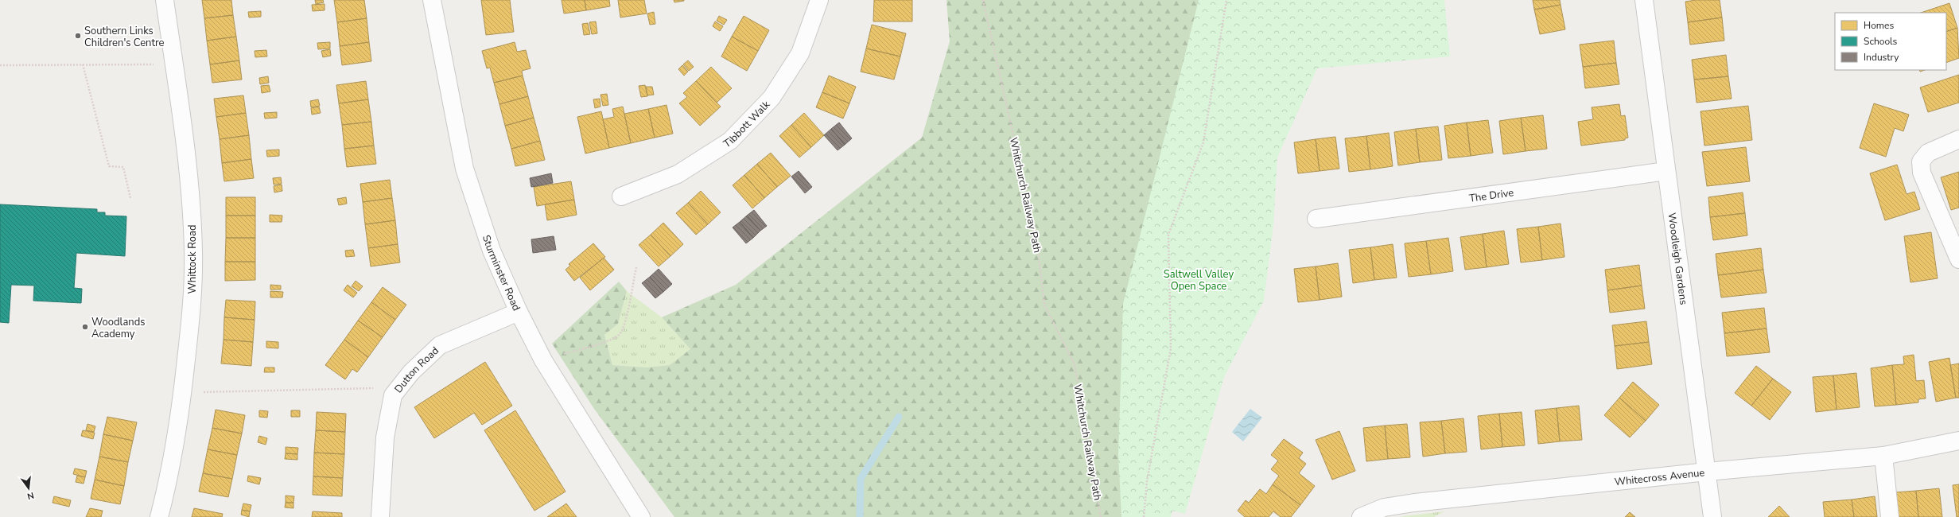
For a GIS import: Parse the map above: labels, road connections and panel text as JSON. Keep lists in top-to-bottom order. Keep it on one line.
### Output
{"streets":{"street":["Tibbott Walk","The Drive","Woodleigh Gardens","Whittock Road","Sturminster Road","Dutton Road","Whitecross Avenue"],"path":["Whitchurch Railway Path"]},"crossings":[["The Drive","Woodleigh Gardens"],["Woodleigh Gardens","Whitecross Avenue"],["Sturminster Road","Dutton Road"]],"parks":["Saltwell Valley Open Space"],"places":["Southern Links Children's Centre","Woodlands Academy"],"legend":["Homes","Schools","Industry"],"north":"bottom"}
